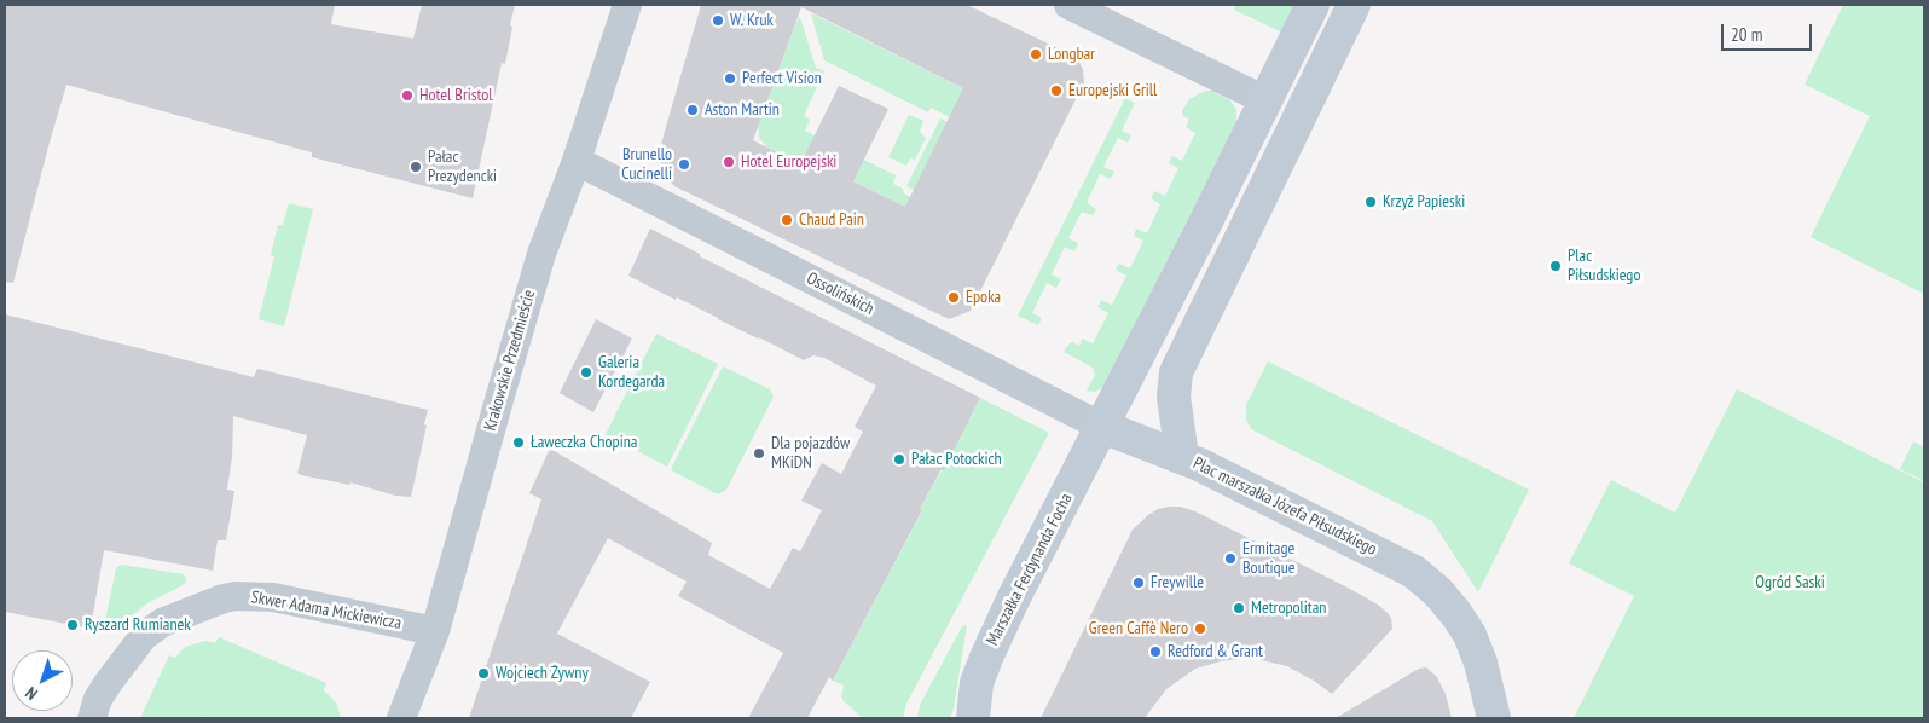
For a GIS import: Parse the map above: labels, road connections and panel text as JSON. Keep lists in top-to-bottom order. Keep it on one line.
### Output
{"streets":{"street":["Ossolińskich","Krakowskie Przedmieście","Plac marszałka Józefa Piłsudskiego","Marszałka Ferdynanda Focha","Skwer Adama Mickiewicza"]},"crossings":[["Ossolińskich","Krakowskie Przedmieście"],["Ossolińskich","Marszałka Ferdynanda Focha"],["Krakowskie Przedmieście","Skwer Adama Mickiewicza"]],"parks":["Ogród Saski"],"places":["W. Kruk","Longbar","Perfect Vision","Europejski Grill","Hotel Bristol","Aston Martin","Hotel Europejski","Brunello Cucinelli","Pałac Prezydencki","Krzyż Papieski","Chaud Pain","Plac Piłsudskiego","Epoka","Galeria Kordegarda","Ławeczka Chopina","Dla pojazdów MKiDN","Pałac Potockich","Ermitage Boutique","Freywille","Metropolitan","Ryszard Rumianek","Green Caffè Nero","Redford & Grant","Wojciech Żywny"],"scale_bar":"20 m","north":"bottom left"}
